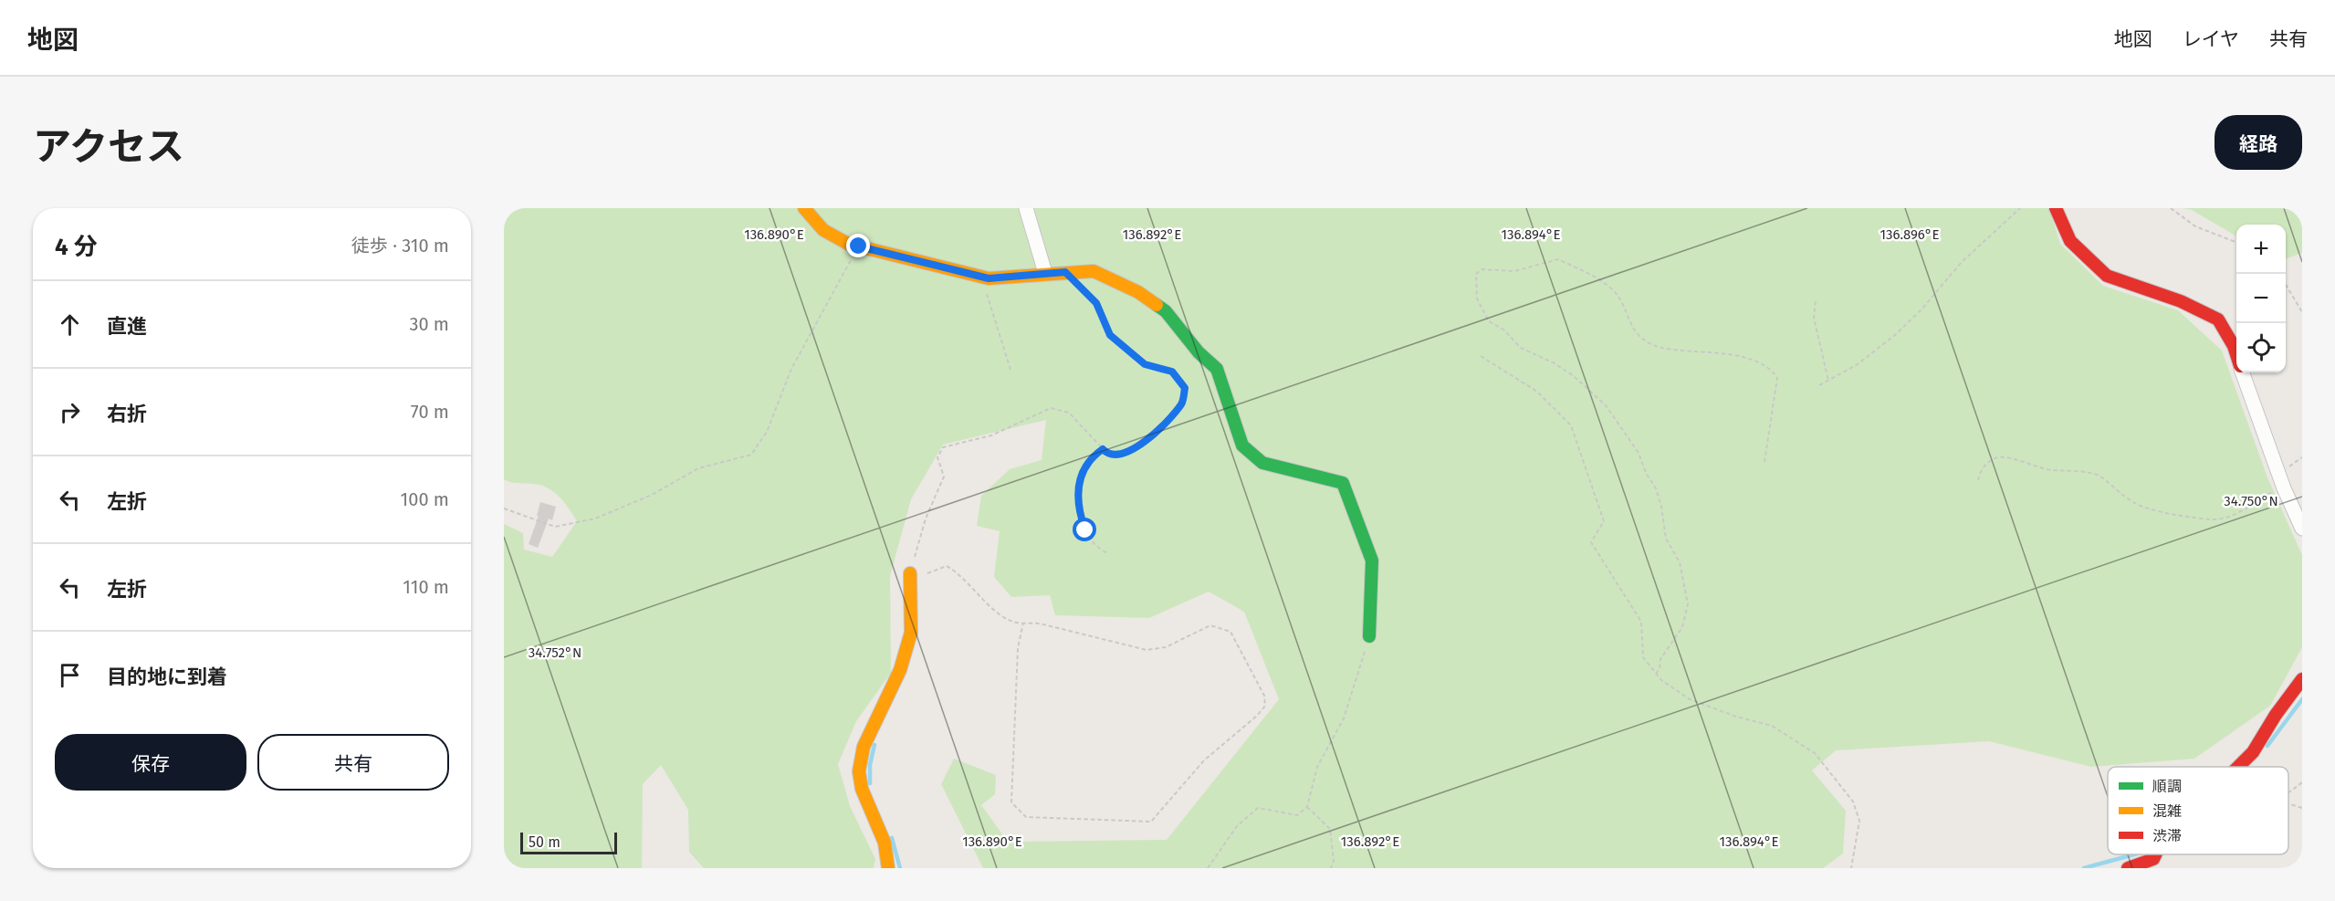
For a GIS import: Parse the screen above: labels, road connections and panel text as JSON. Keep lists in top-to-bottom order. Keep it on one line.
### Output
{"legend":["順調","混雑","渋滞"],"scale_bar":"50 m","page":{"header":"地図","nav":["地図","レイヤ","共有"],"title":"アクセス","buttons":["経路",["保存","共有"]],"heading":["4 分","徒歩 · 310 m"],"map_buttons":["+","−"],"list":[["直進","30 m"],["右折","70 m"],["左折","100 m"],["左折","110 m"],"目的地に到着"],"scale":"50 m"},"coordinates":["136.890°E","136.892°E","136.894°E","136.896°E","34.750°N","34.752°N"]}
